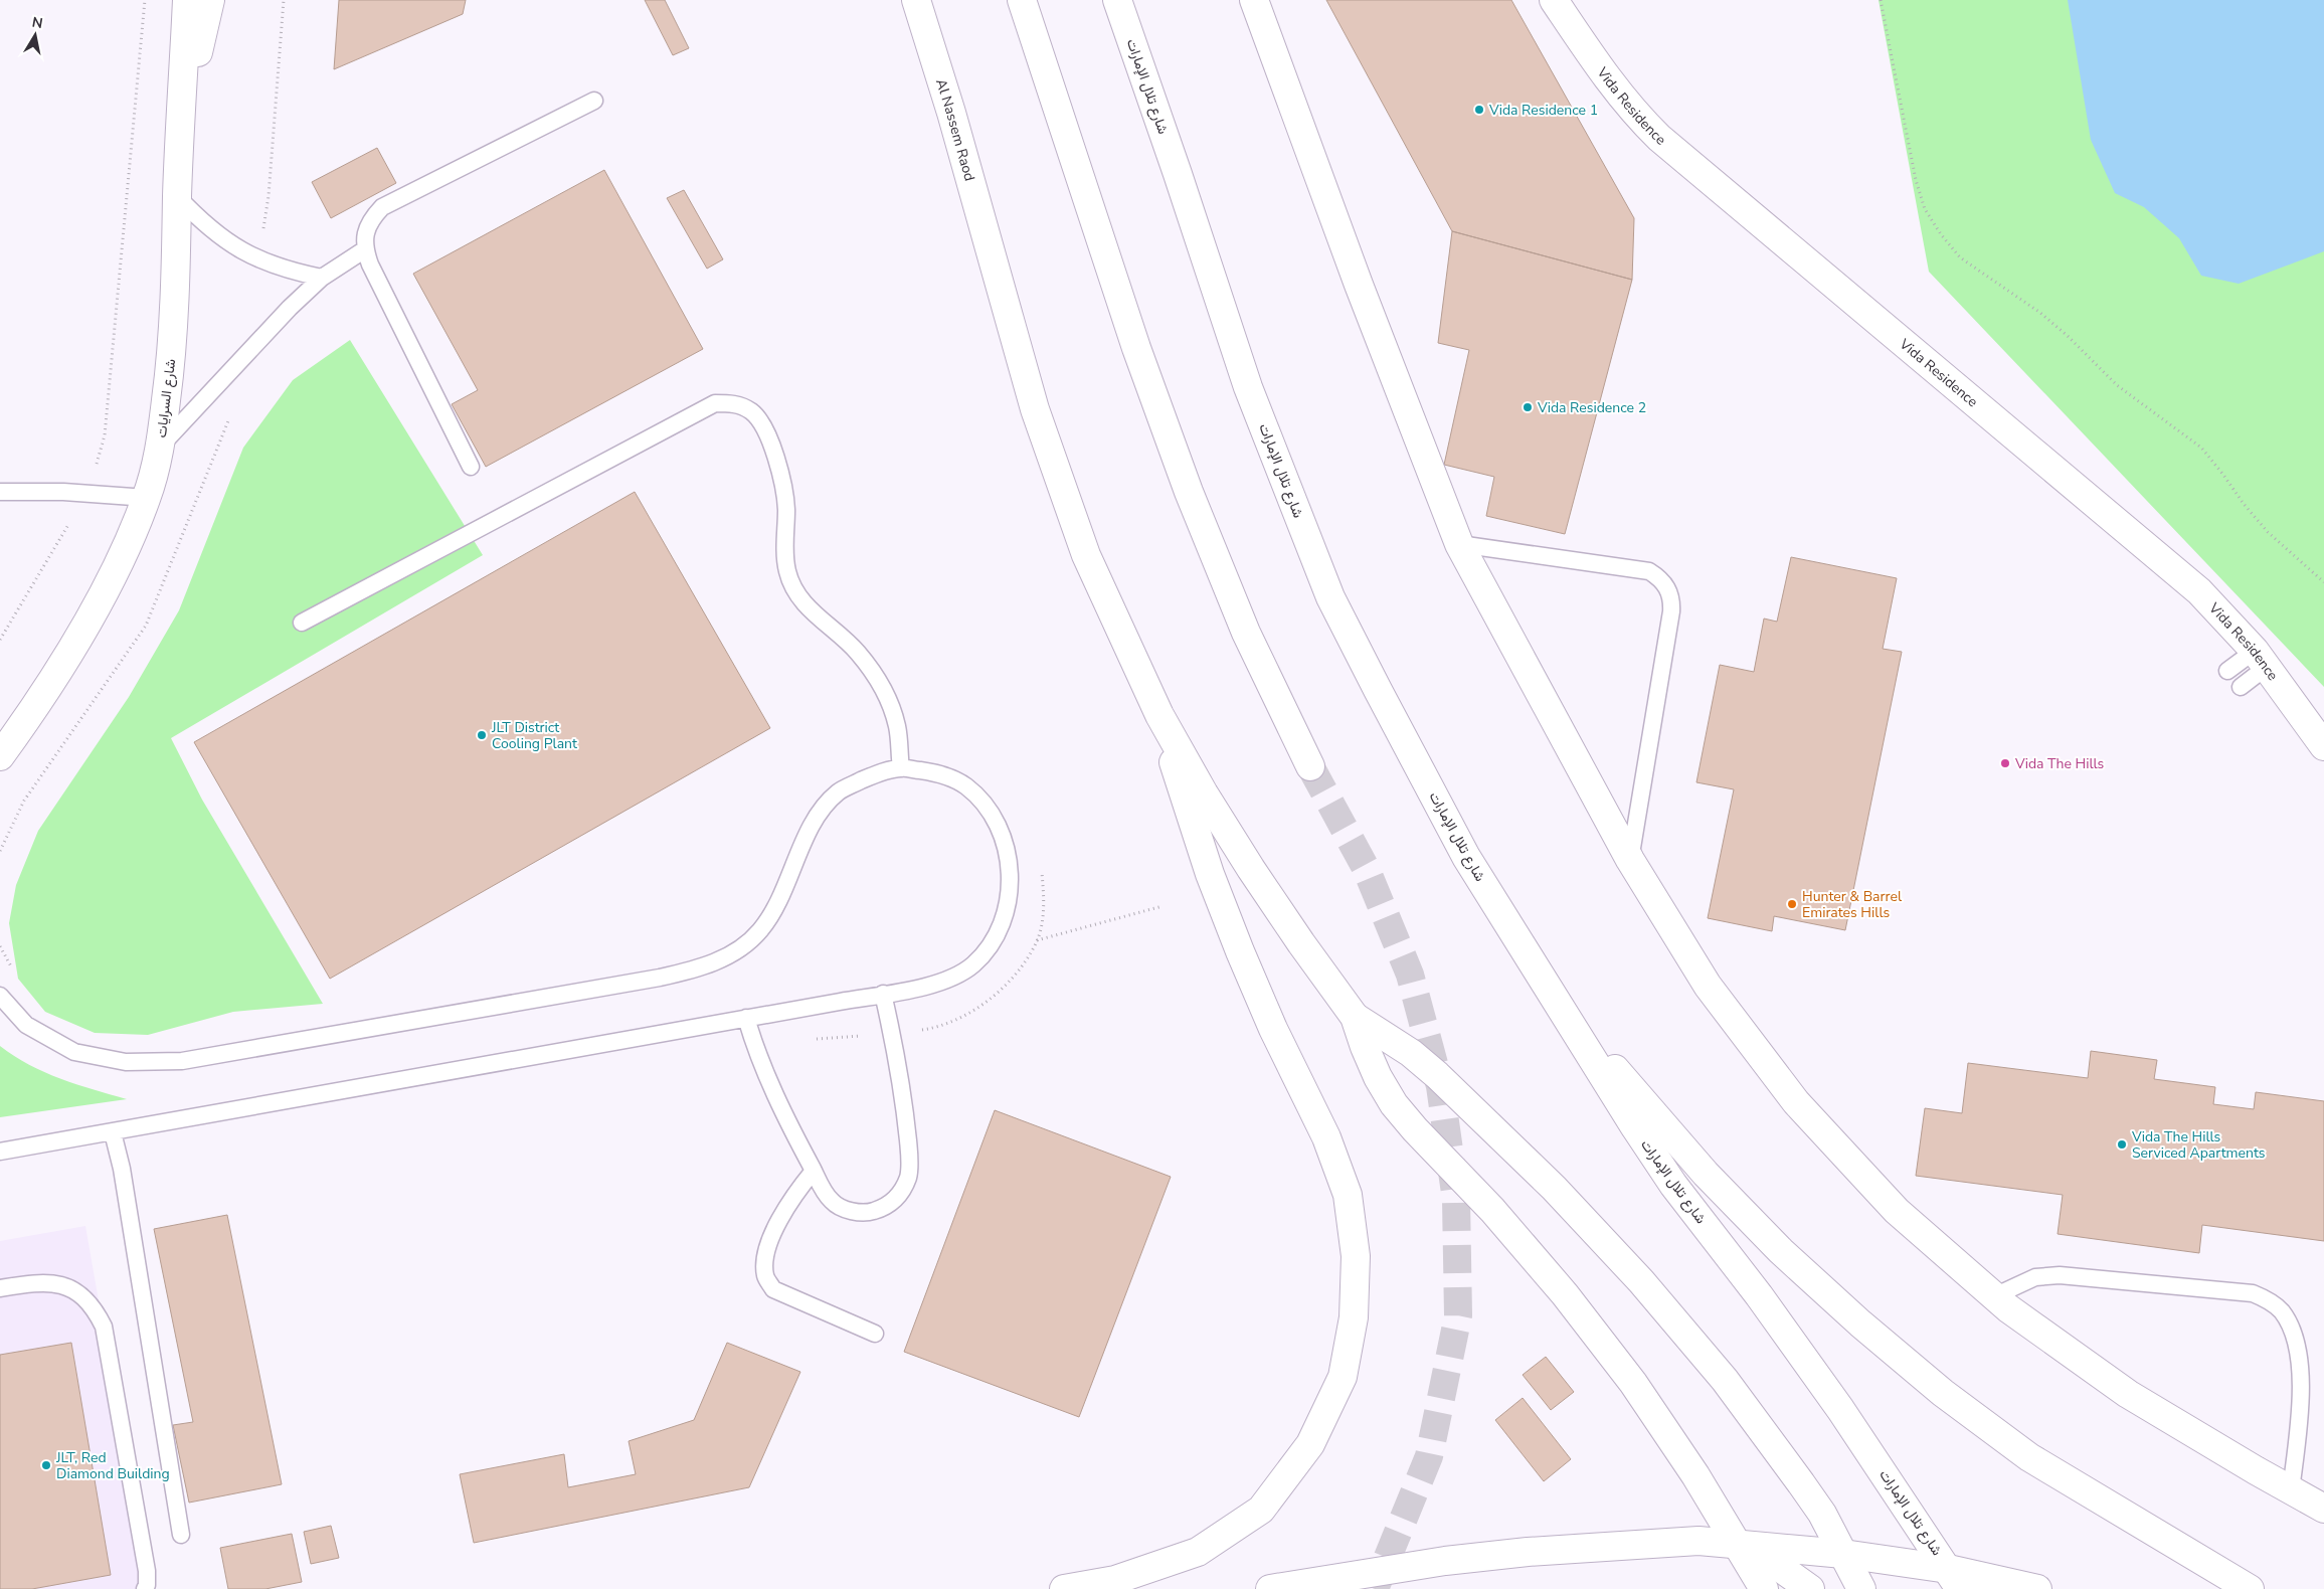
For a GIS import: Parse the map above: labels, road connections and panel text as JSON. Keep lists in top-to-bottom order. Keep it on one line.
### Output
{"streets":{"main road":["شارع تلال الإمارات","Vida Residence","Al Nassem Raod","شارع السرايات"]},"places":["Vida Residence 1","Vida Residence 2","JLT District Cooling Plant","Vida The Hills","Hunter & Barrel Emirates Hills","Vida The Hills Serviced Apartments","JLT, Red Diamond Building"],"north":"top"}
